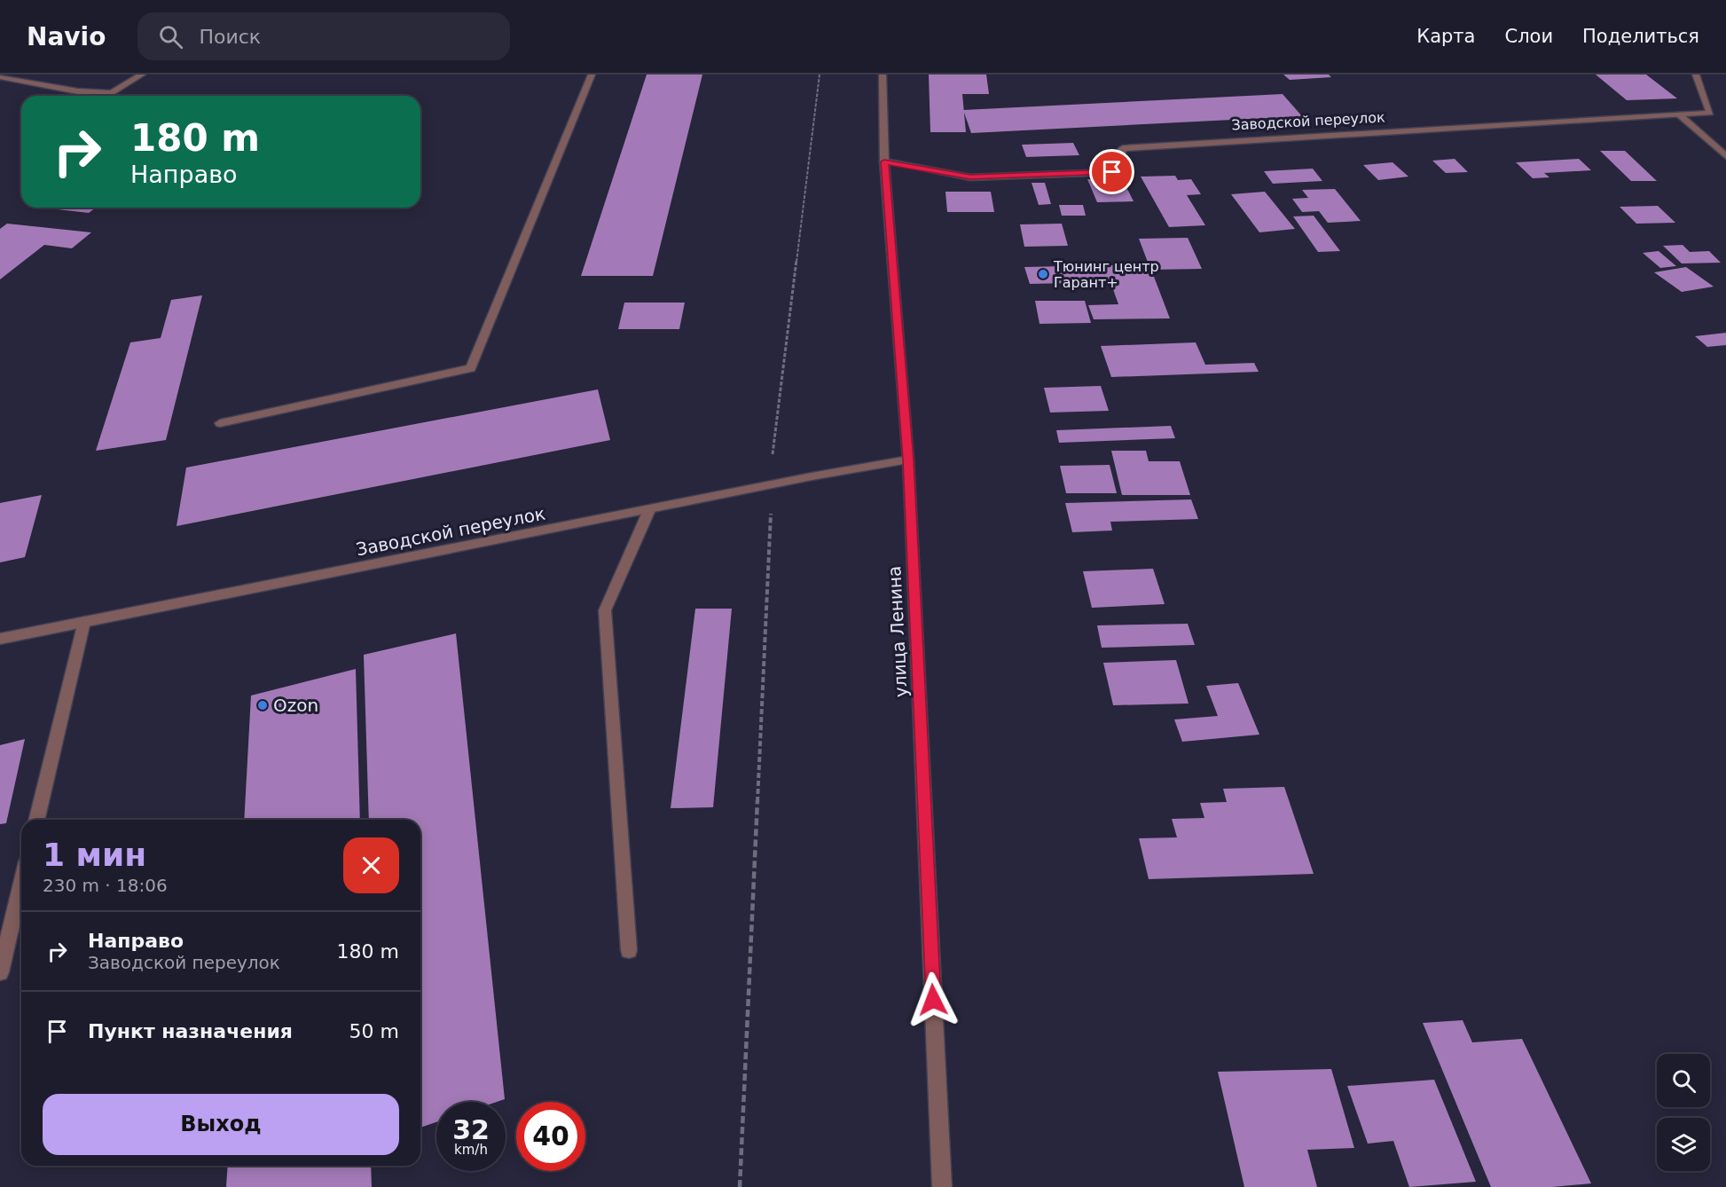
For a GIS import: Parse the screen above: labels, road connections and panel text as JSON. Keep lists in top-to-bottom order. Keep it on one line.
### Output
{"streets":{"street":["Заводской переулок","улица Ленина"]},"crossings":[["Заводской переулок","улица Ленина"]],"places":["Тюнинг центр Гарант+","Ozon"],"page":{"header":"Navio","search":"Поиск","nav":["Карта","Слои","Поделиться"],"turn":["180 m","Направо"],"heading":["1 мин","230 m · 18:06"],"list":[{"name":"Направо","note":"Заводской переулок","value":"180 m"},{"name":"Пункт назначения","value":"50 m"}],"buttons":"Выход","speed":"32 km/h","limit":"40"}}
